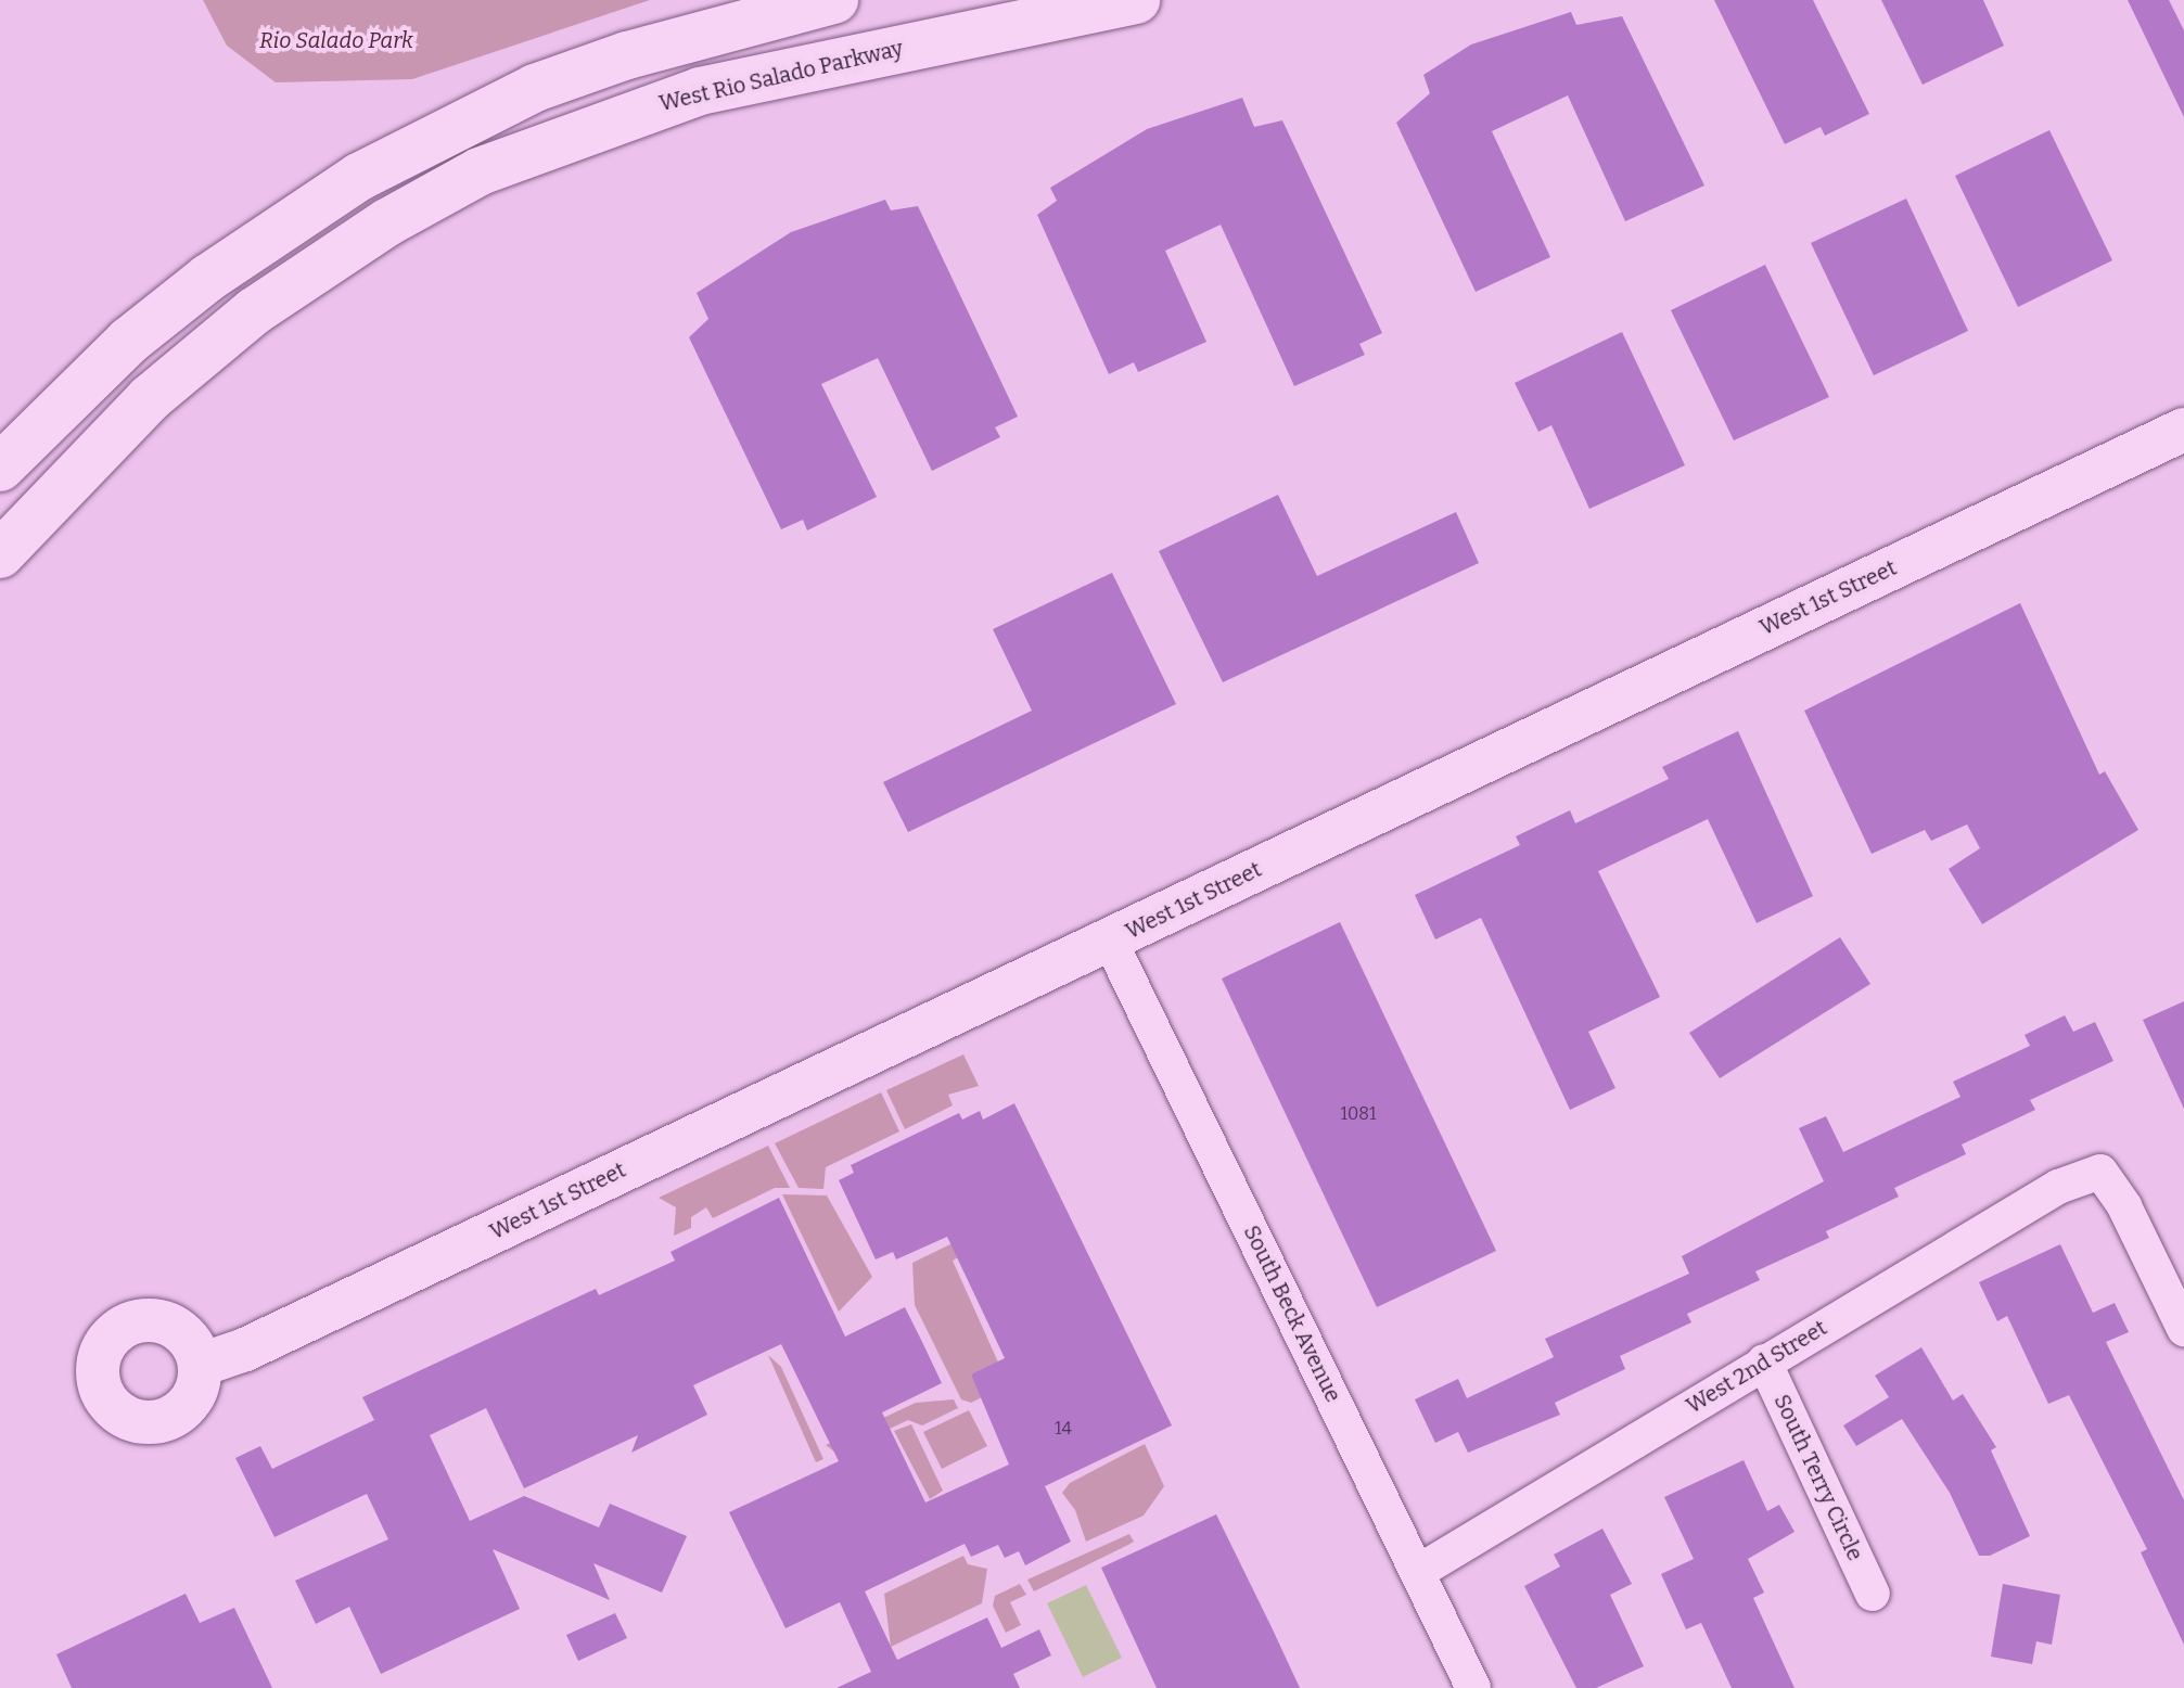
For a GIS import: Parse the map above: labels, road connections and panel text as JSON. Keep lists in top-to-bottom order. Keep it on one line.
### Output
{"streets":{"main road":["West Rio Salado Parkway"],"street":["West 1st Street","South Beck Avenue","West 2nd Street","South Terry Circle"]},"crossings":[["West 1st Street","South Beck Avenue"],["South Beck Avenue","West 2nd Street"],["West 2nd Street","South Terry Circle"]],"parks":["Rio Salado Park"],"house_numbers":["1081","14"]}
